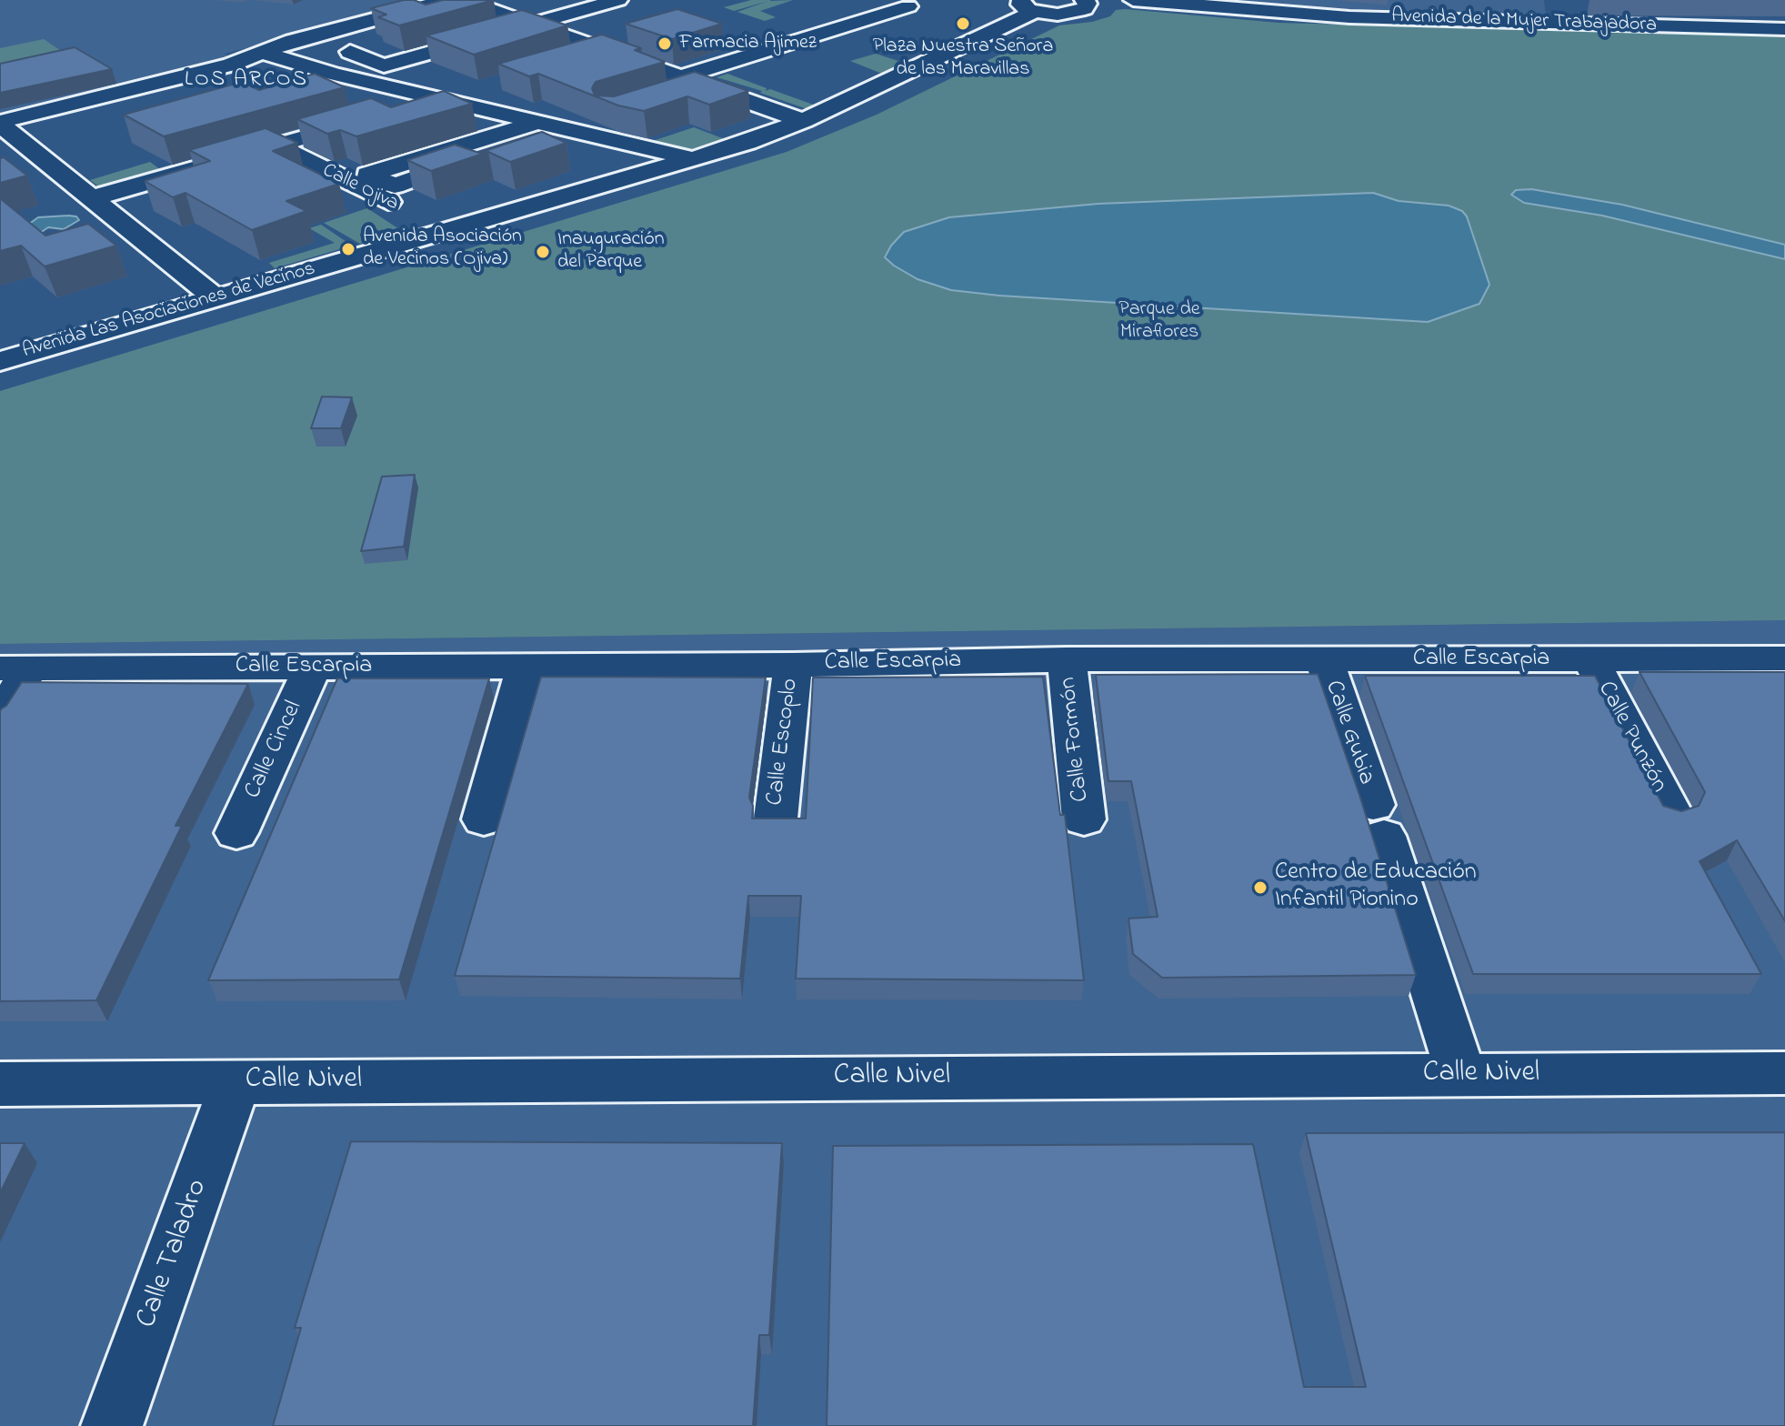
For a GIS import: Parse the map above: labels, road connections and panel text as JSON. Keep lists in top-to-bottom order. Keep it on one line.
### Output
{"streets":{"street":["Avenida de la Mujer Trabajadora","Calle Ojiva","Avenida Las Asociaciones de Vecinos","Calle Escarpia","Calle Gubia","Calle Punzón","Calle Formón","Calle Escoplo","Calle Cincel","Calle Nivel","Calle Taladro"]},"crossings":[["Avenida de la Mujer Trabajadora","Avenida Las Asociaciones de Vecinos"],["Calle Ojiva","Avenida Las Asociaciones de Vecinos"],["Calle Escarpia","Calle Gubia"],["Calle Escarpia","Calle Punzón"],["Calle Escarpia","Calle Formón"],["Calle Escarpia","Calle Escoplo"],["Calle Escarpia","Calle Cincel"],["Calle Gubia","Calle Nivel"],["Calle Nivel","Calle Taladro"]],"districts":["LOS ARCOS"],"parks":["Parque de Miraflores"],"places":["Plaza Nuestra Señora de las Maravillas","Farmacia Ajimez","Avenida Asociación de Vecinos (Ojiva)","Inauguración del Parque","Centro de Educación Infantil Pionino"]}
